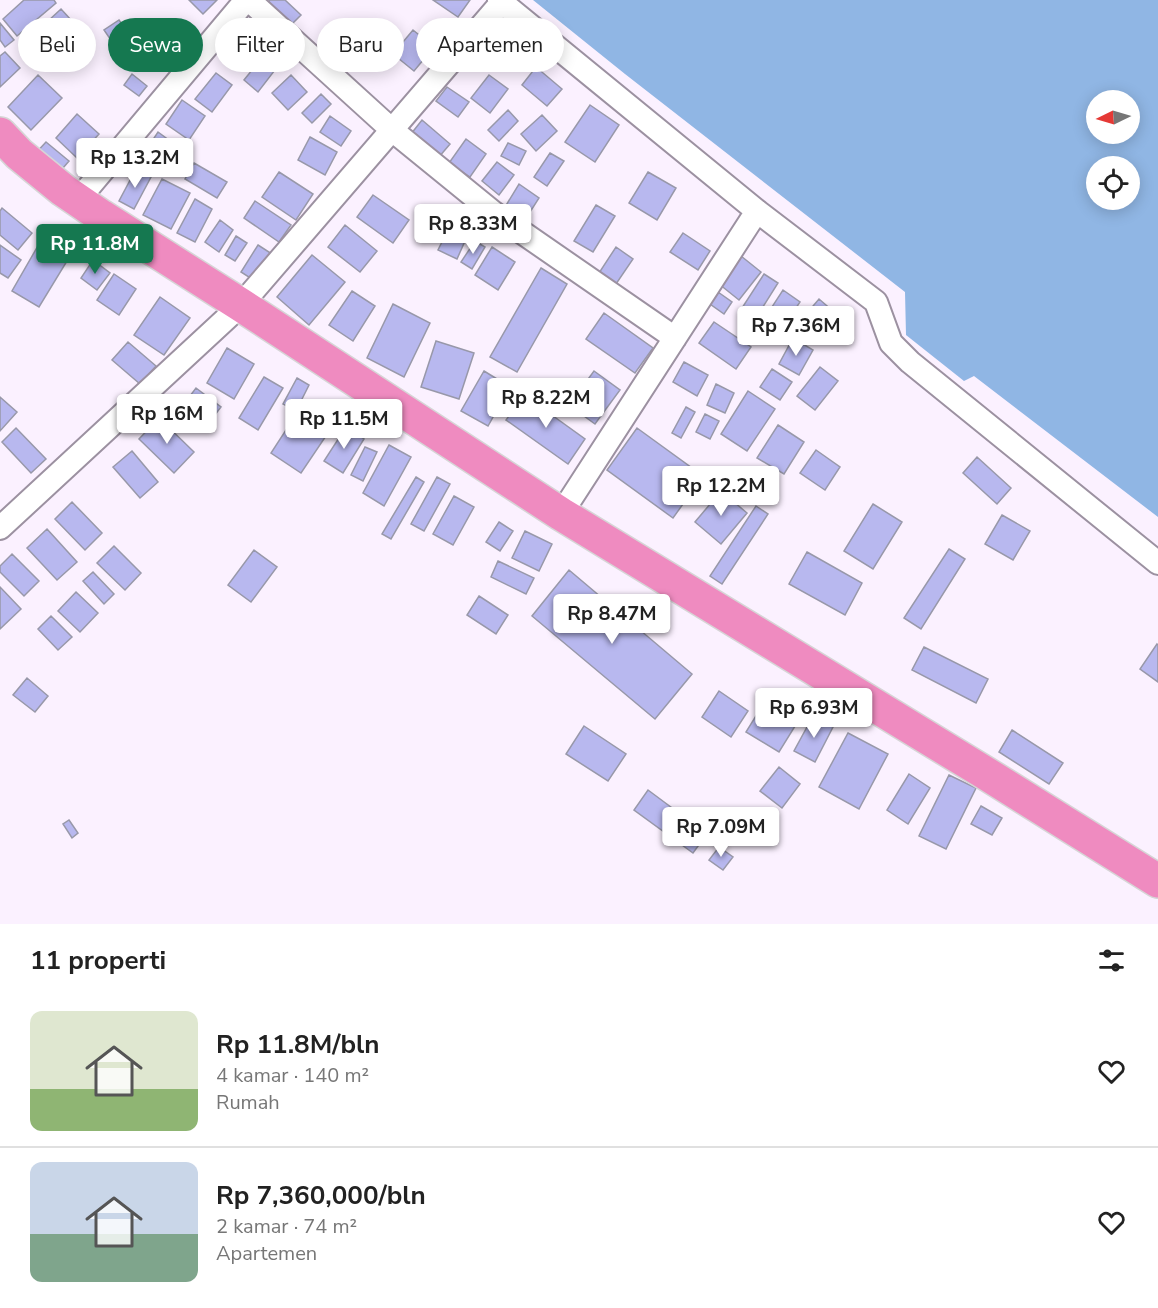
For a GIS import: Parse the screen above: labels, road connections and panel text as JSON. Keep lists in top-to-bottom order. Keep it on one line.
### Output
{"north":"left","page":{"chip":["Beli","Sewa","Filter","Baru","Apartemen"],"price":["Rp 13.2M","Rp 8.33M","Rp 11.8M","Rp 7.36M","Rp 8.22M","Rp 16M","Rp 11.5M","Rp 12.2M","Rp 8.47M","Rp 6.93M","Rp 7.09M"],"heading":"11 properti","list":[{"name":"Rp 11.8M/bln","note":"4 kamar · 140 m² · Rumah"},{"name":"Rp 7,360,000/bln","note":"2 kamar · 74 m² · Apartemen"}]}}
